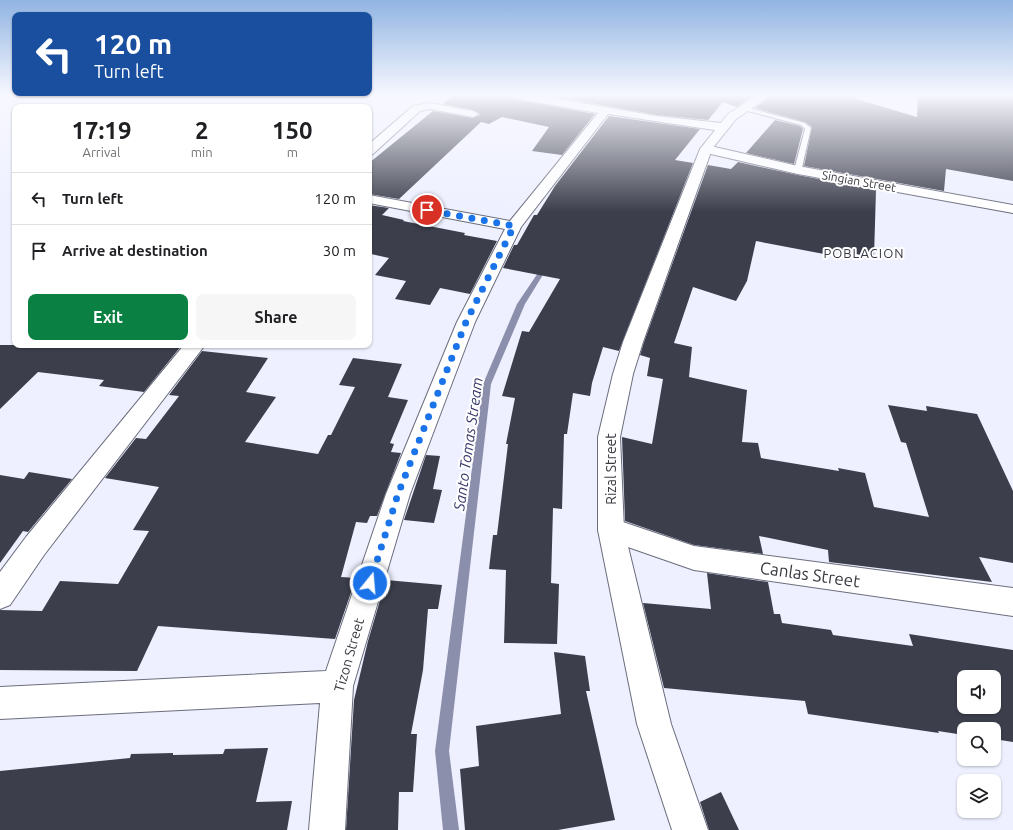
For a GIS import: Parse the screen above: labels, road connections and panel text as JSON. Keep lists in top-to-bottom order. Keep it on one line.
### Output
{"streets":{"street":["Singian Street","Rizal Street","Canlas Street","Tizon Street"]},"crossings":[["Singian Street","Rizal Street"],["Rizal Street","Canlas Street"]],"districts":["POBLACION"],"water":["Santo Tomas Stream"],"page":{"turn":["120 m","Turn left"],"eta":["17:19","Arrival","2","min","150","m"],"list":[{"name":"Turn left","value":"120 m"},{"name":"Arrive at destination","value":"30 m"}],"buttons":["Exit","Share"]}}
